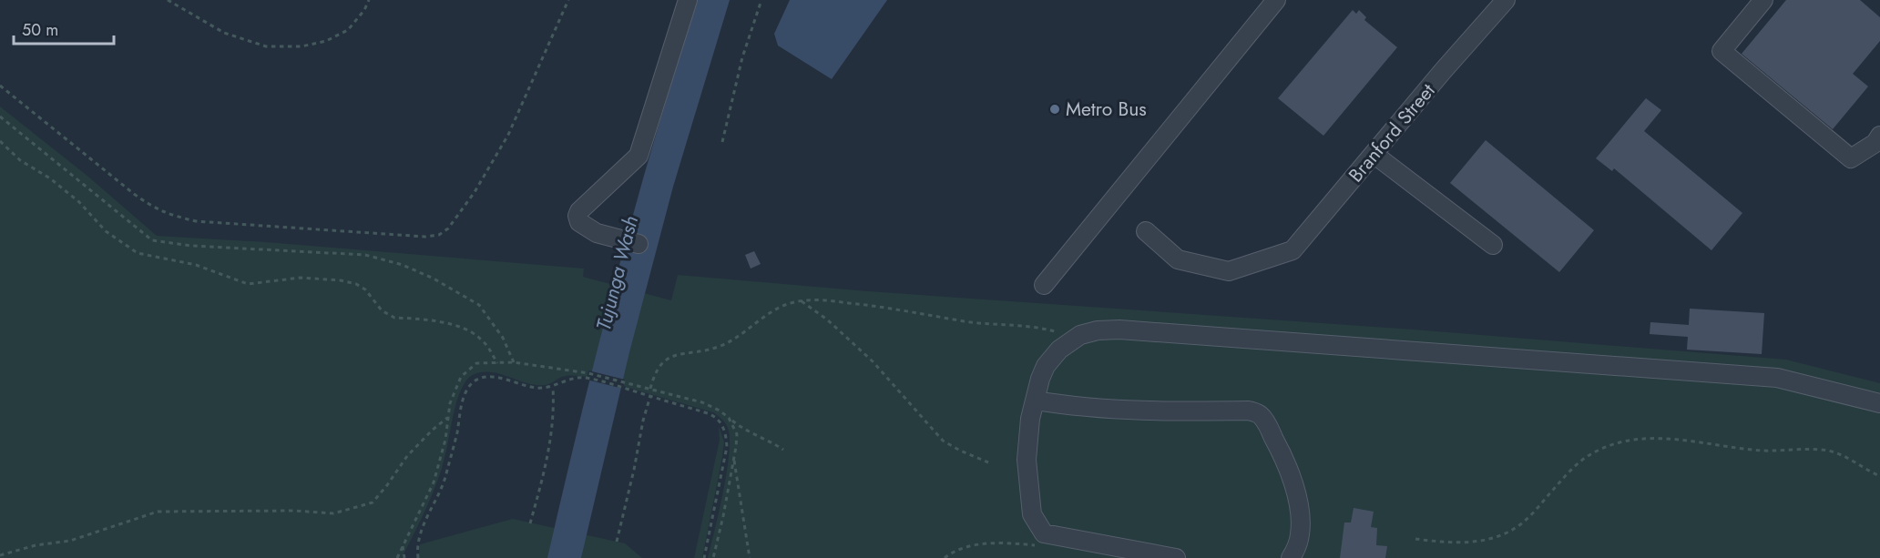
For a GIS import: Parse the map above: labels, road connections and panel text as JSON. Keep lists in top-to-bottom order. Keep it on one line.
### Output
{"streets":{"street":["Branford Street"]},"water":["Tujunga Wash"],"places":["Metro Bus"],"scale_bar":"50 m"}
